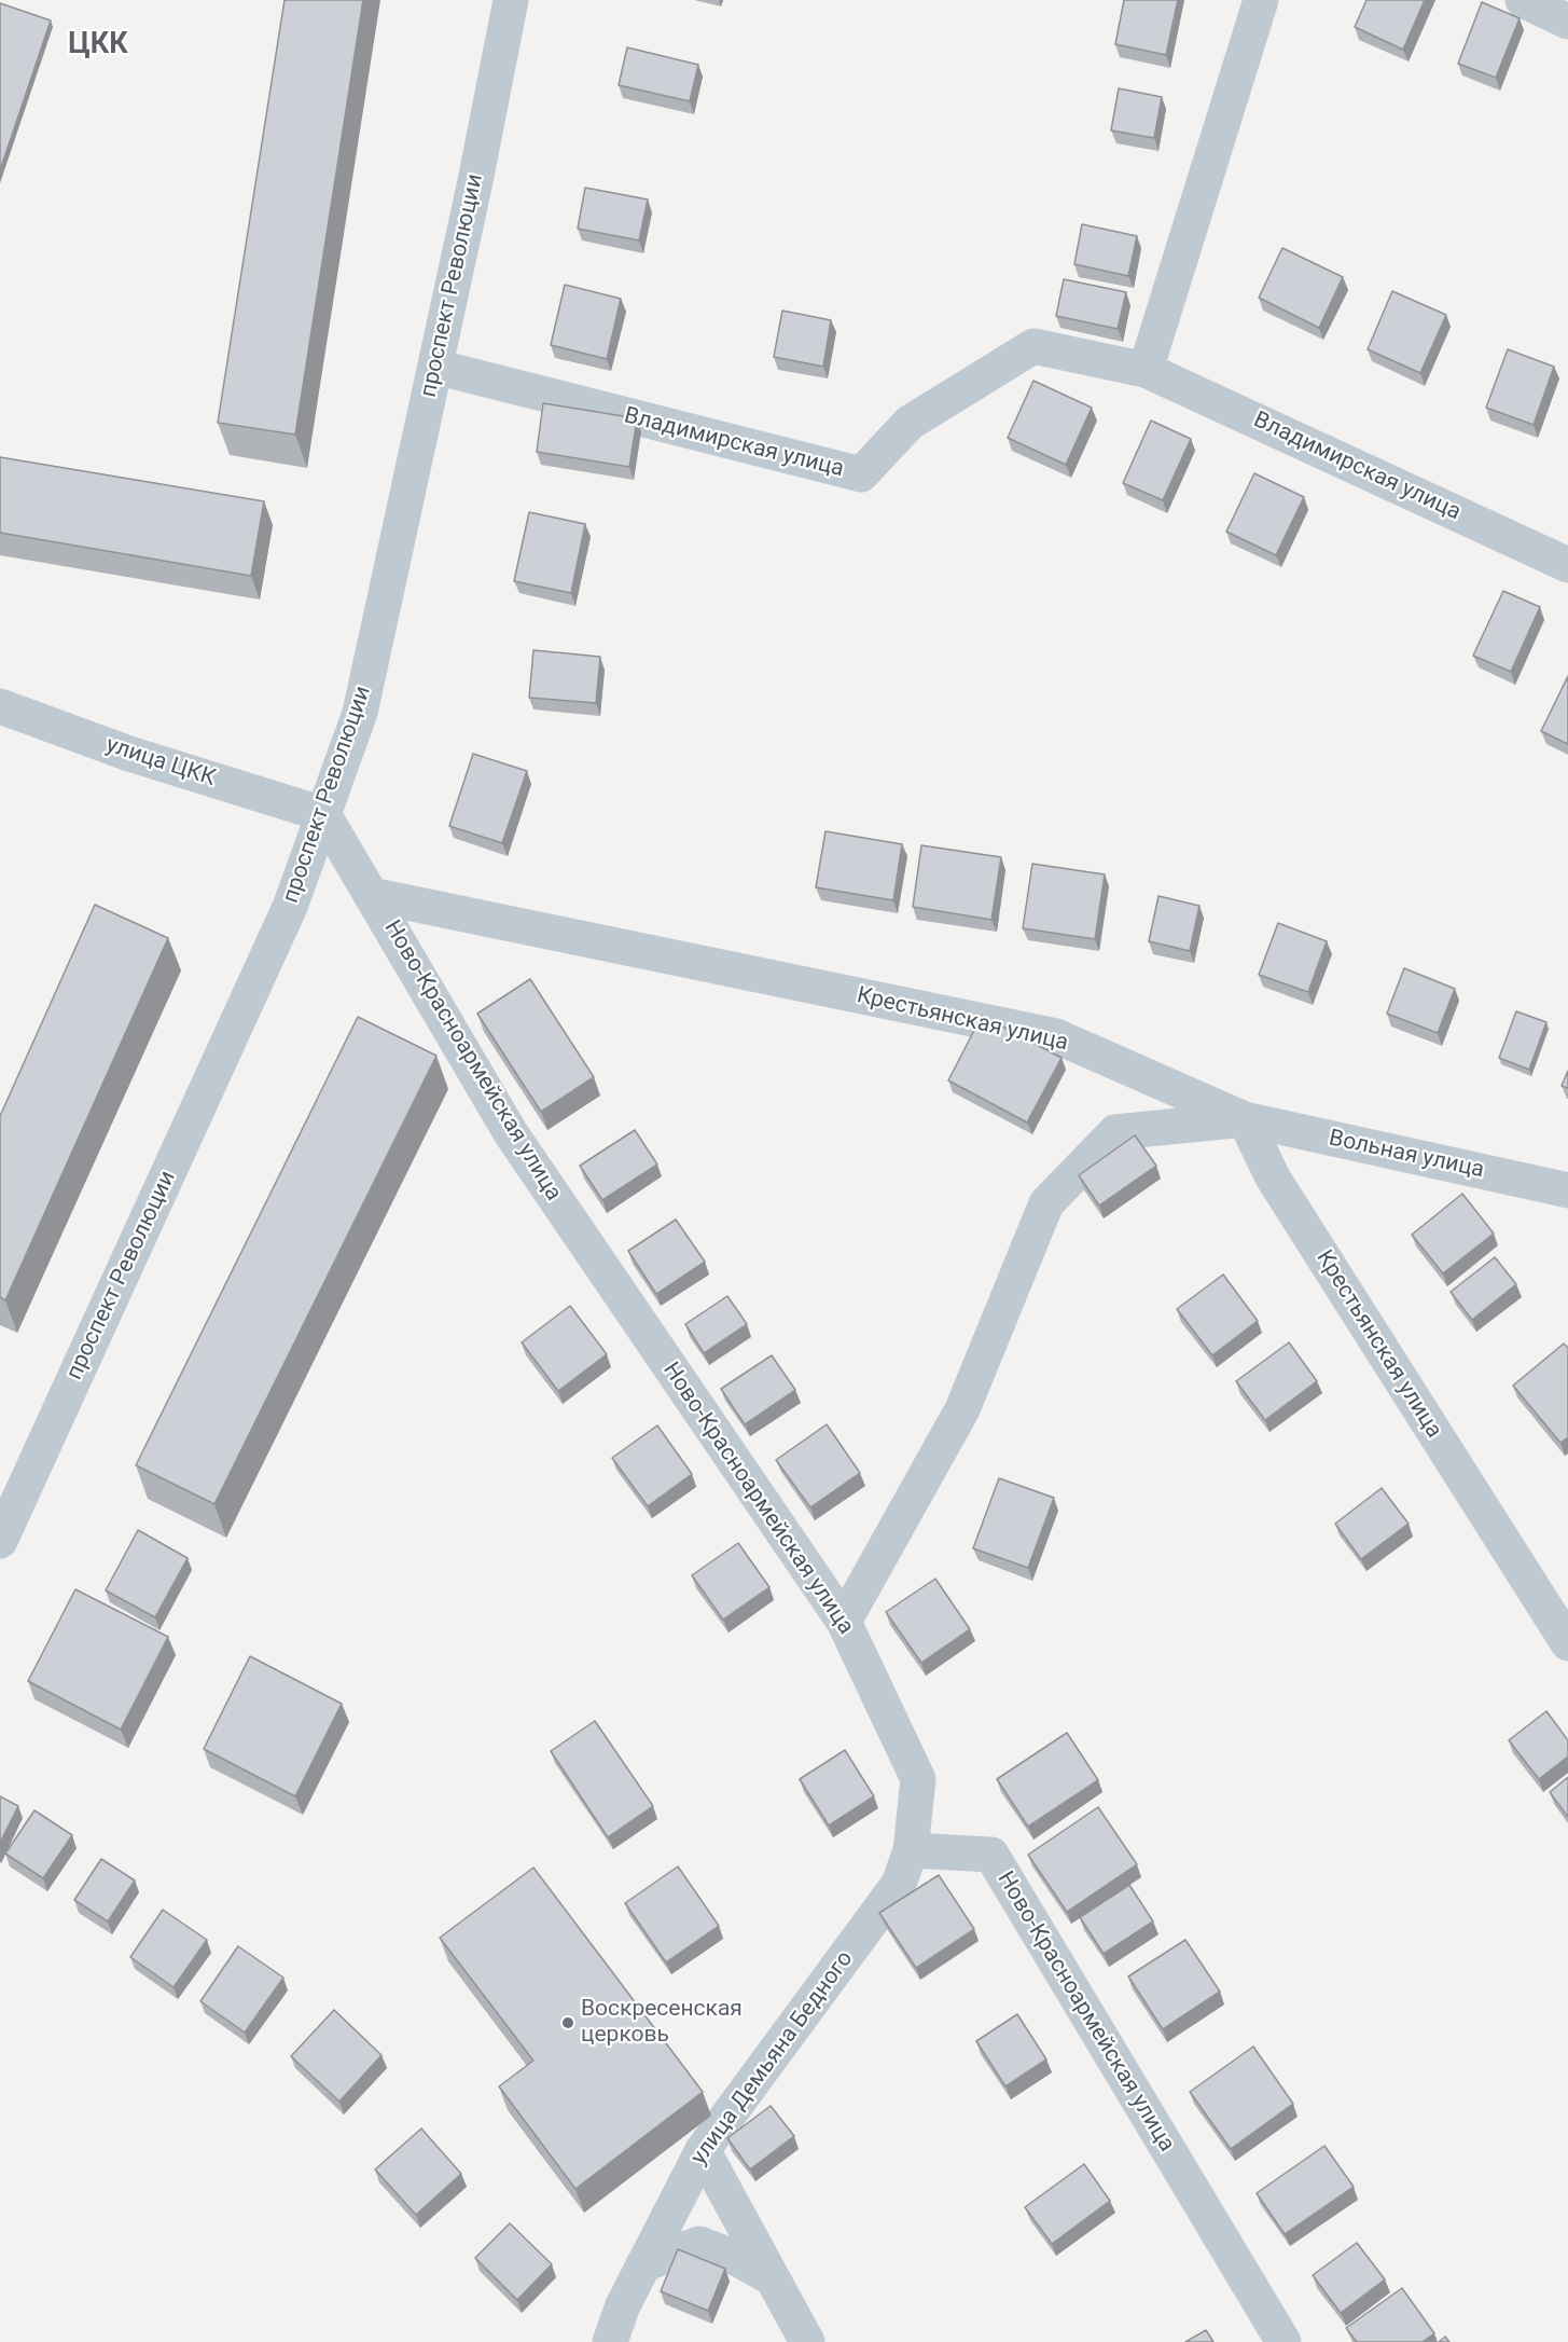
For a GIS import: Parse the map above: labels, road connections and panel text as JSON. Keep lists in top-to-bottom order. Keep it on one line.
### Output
{"streets":{"street":["проспект Революции","Владимирская улица","улица ЦКК","Крестьянская улица","Ново-Красноармейская улица","Вольная улица","улица Демьяна Бедного"]},"crossings":[["проспект Революции","Владимирская улица"],["проспект Революции","улица ЦКК"],["проспект Революции","Ново-Красноармейская улица"],["улица ЦКК","Ново-Красноармейская улица"],["Крестьянская улица","Ново-Красноармейская улица"],["Крестьянская улица","Вольная улица"],["Ново-Красноармейская улица","улица Демьяна Бедного"]],"districts":["ЦКК"],"places":["Воскресенская церковь"]}
